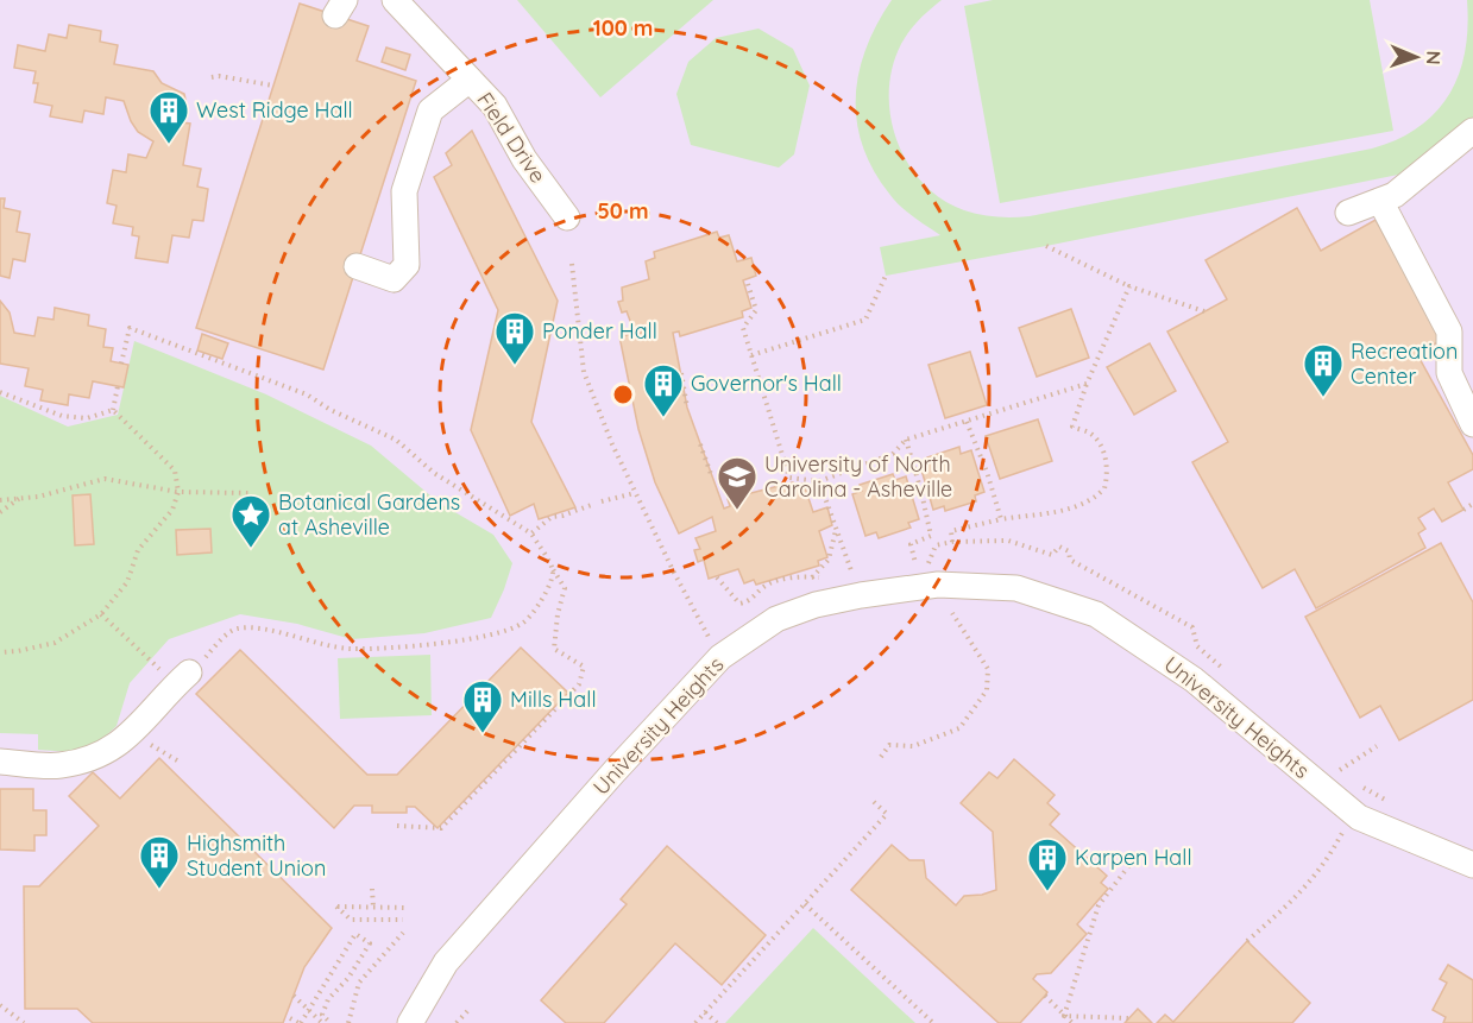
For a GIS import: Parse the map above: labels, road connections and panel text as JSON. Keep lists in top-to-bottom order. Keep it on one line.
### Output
{"streets":{"street":["Field Drive","University Heights"]},"places":{"building":["West Ridge Hall","Ponder Hall","Recreation Center","Governor's Hall","Mills Hall","Highsmith Student Union","Karpen Hall"],"school or university":["University of North Carolina - Asheville"],"place":["Botanical Gardens at Asheville"]},"north":"right","rings":["100 m","50 m"]}
